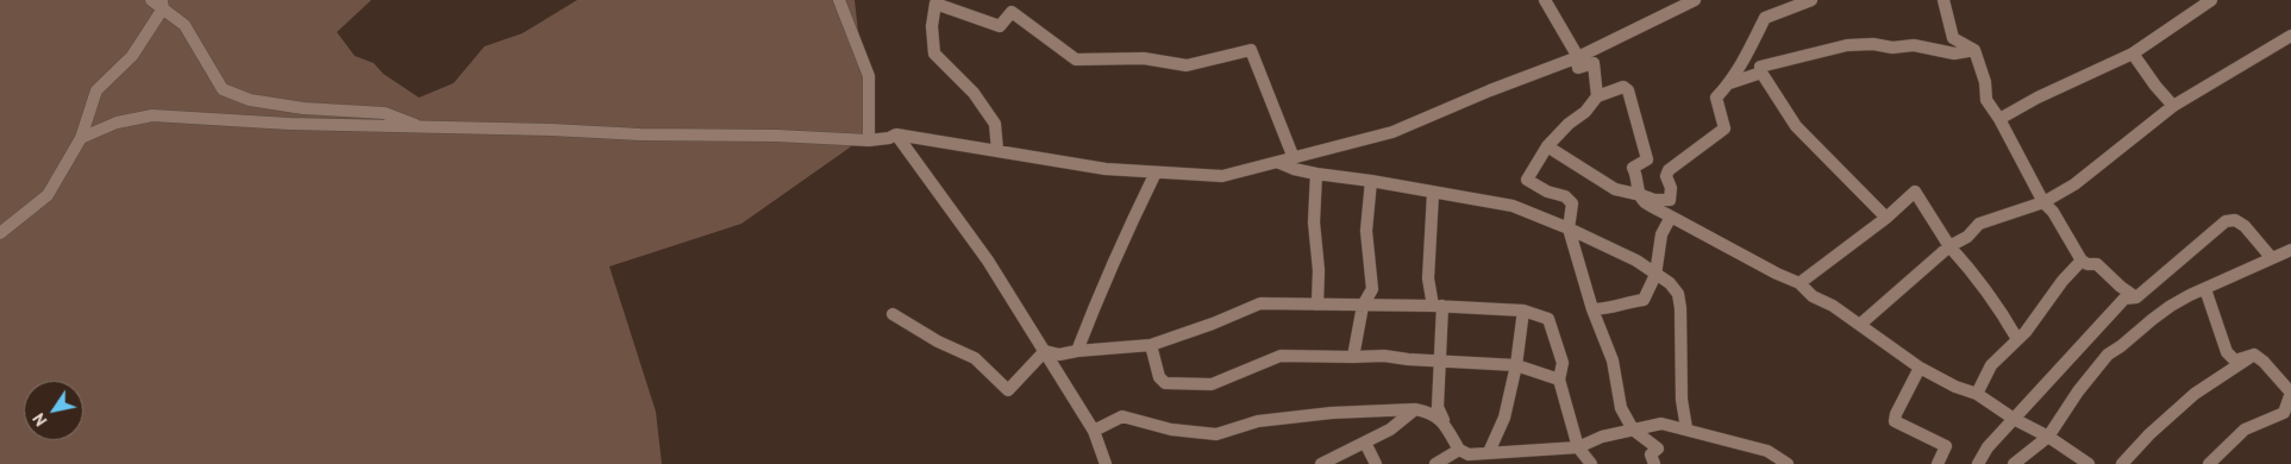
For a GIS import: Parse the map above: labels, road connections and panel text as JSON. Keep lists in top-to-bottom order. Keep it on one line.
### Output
{"north":"bottom left"}
